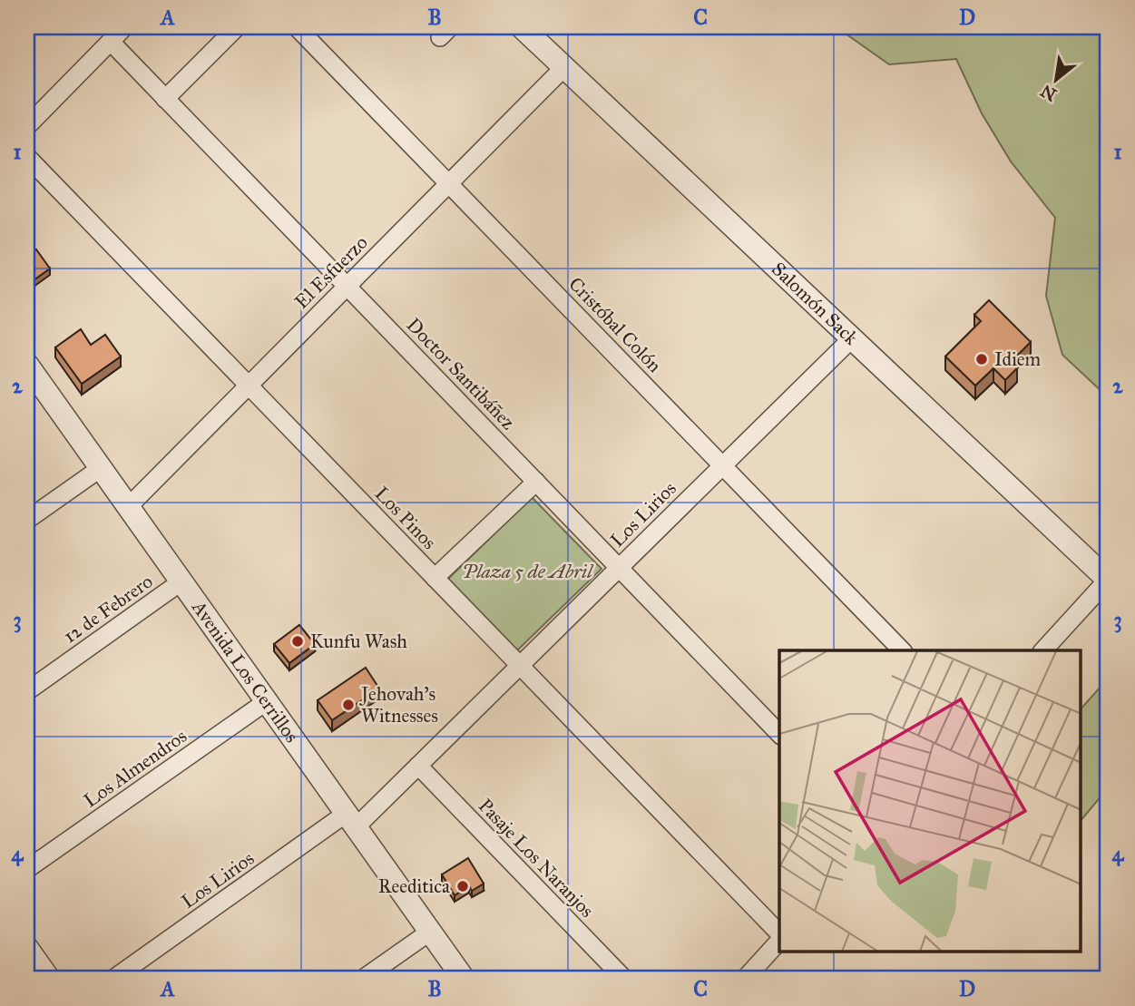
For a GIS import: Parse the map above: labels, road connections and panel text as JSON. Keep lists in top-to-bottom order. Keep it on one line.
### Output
{"streets":{"street":["El Esfuerzo","Salomón Sack","Cristóbal Colón","Doctor Santibáñez","Los Lirios","Los Pinos","12 de Febrero","Avenida Los Cerrillos","Los Almendros","Pasaje Los Naranjos"]},"crossings":[["El Esfuerzo","Salomón Sack"],["El Esfuerzo","Cristóbal Colón"],["El Esfuerzo","Doctor Santibáñez"],["El Esfuerzo","Los Pinos"],["El Esfuerzo","Avenida Los Cerrillos"],["Salomón Sack","Los Lirios"],["Cristóbal Colón","Los Lirios"],["Doctor Santibáñez","Los Lirios"],["Los Lirios","Los Pinos"],["Los Lirios","Avenida Los Cerrillos"],["Los Lirios","Pasaje Los Naranjos"],["12 de Febrero","Avenida Los Cerrillos"],["Avenida Los Cerrillos","Los Almendros"]],"parks":["Plaza 5 de Abril"],"places":["Idiem","Kunfu Wash","Jehovah's Witnesses","Reeditica"],"north":"bottom left","grid":{"columns":["A","B","C","D"],"rows":["1","2","3","4"]}}
